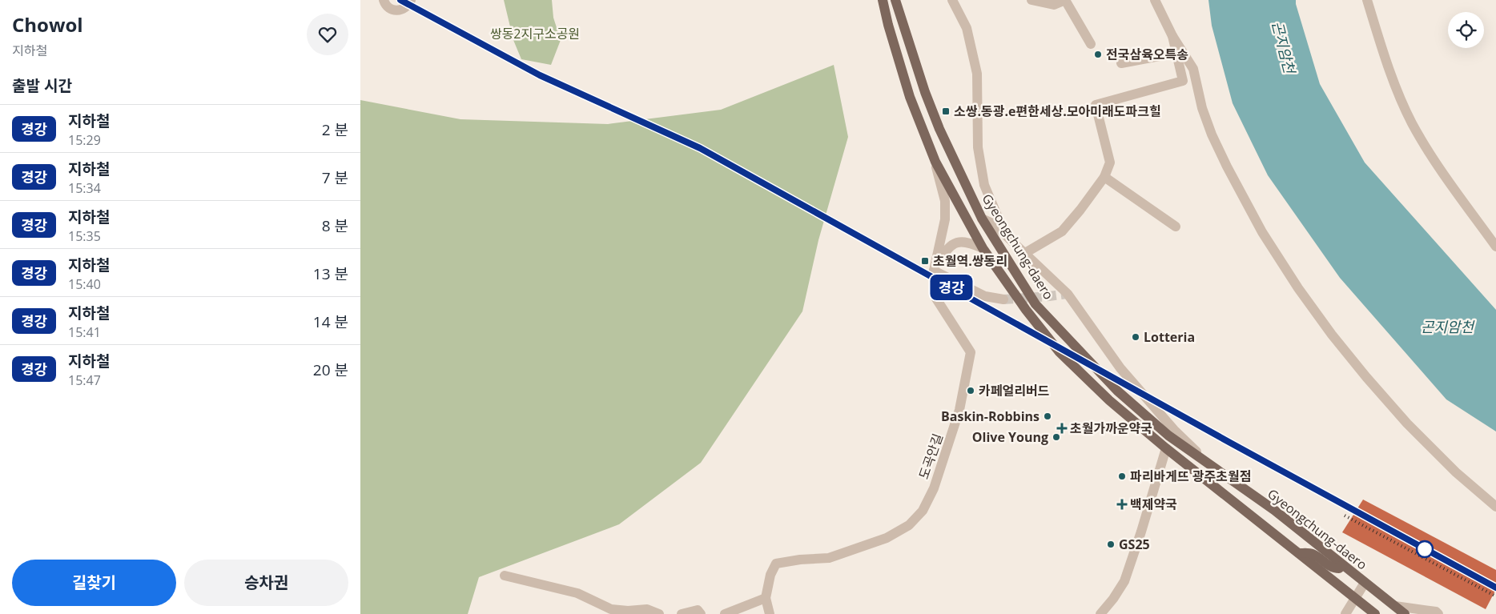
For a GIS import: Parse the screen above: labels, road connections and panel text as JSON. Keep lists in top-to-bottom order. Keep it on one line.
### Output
{"streets":{"main road":["Gyeongchung-daero"],"street":["도곡안길"]},"crossings":[["Gyeongchung-daero","도곡안길"]],"water":["곤지암천"],"parks":["쌍동2지구소공원"],"places":{"other":["전국삼육오특송","Lotteria","카페얼리버드","Baskin-Robbins","Olive Young","파리바게뜨 광주초월점","GS25"],"transit":["소쌍.동광.e편한세상.모아미래도파크힐","초월역.쌍동리"],"health":["초월가까운약국","백제약국"]},"lines":["metro line 경강"],"page":{"heading":[["Chowol","지하철"],"출발 시간"],"on_map":"경강","list":[{"mark":"경강","name":"지하철","note":"15:29","value":"2 분"},{"mark":"경강","name":"지하철","note":"15:34","value":"7 분"},{"mark":"경강","name":"지하철","note":"15:35","value":"8 분"},{"mark":"경강","name":"지하철","note":"15:40","value":"13 분"},{"mark":"경강","name":"지하철","note":"15:41","value":"14 분"},{"mark":"경강","name":"지하철","note":"15:47","value":"20 분"}],"buttons":["길찾기","승차권"]}}
